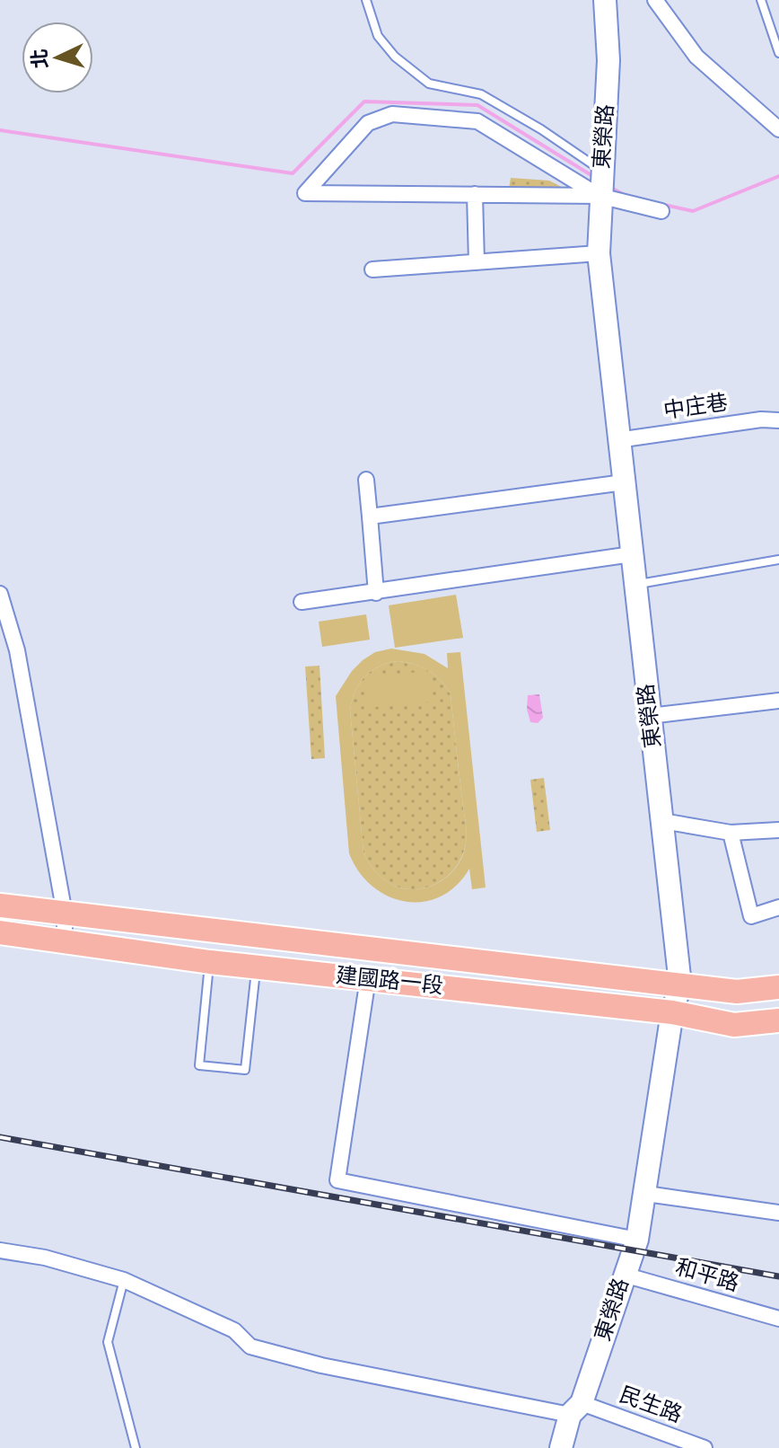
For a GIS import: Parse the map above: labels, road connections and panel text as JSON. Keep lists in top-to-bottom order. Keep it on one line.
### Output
{"streets":{"main road":["建國路一段"],"street":["東榮路","中庄巷","和平路","民生路"]},"crossings":[["東榮路","中庄巷"],["東榮路","建國路一段"],["東榮路","和平路"],["東榮路","民生路"]],"north":"left"}
